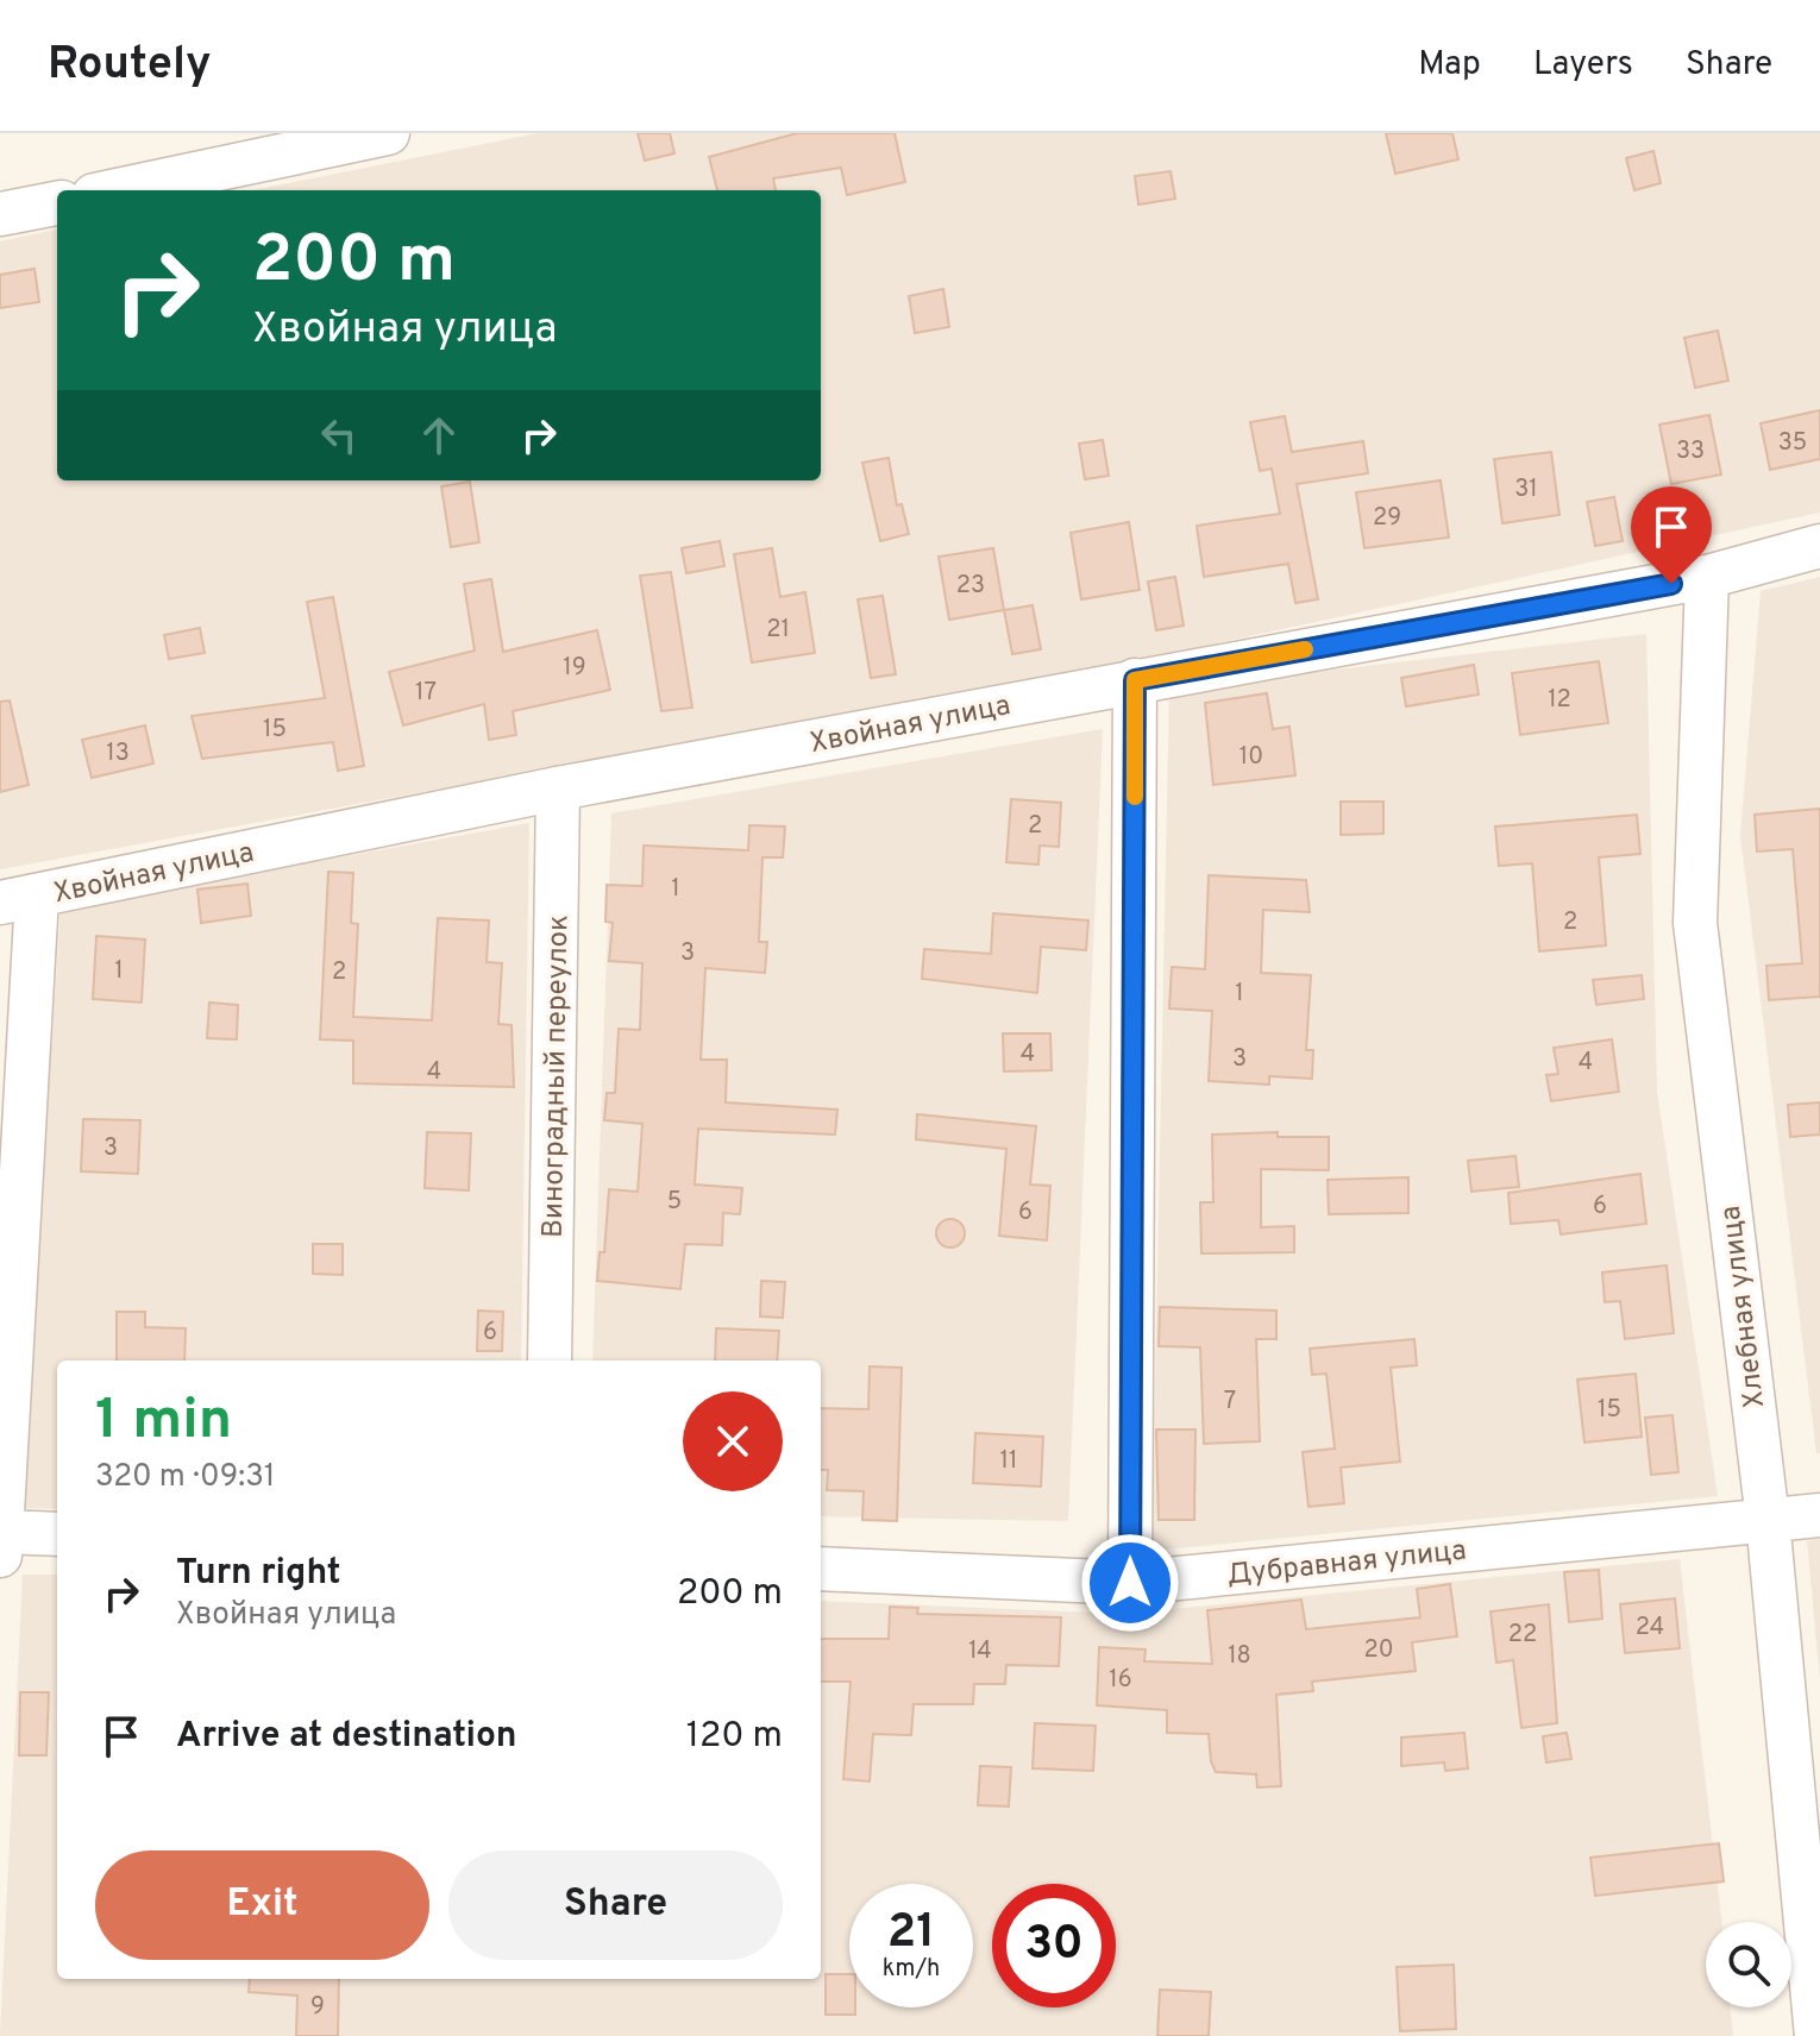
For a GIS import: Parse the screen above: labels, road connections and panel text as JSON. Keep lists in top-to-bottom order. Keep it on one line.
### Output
{"streets":{"street":["Хвойная улица","Виноградный переулок","Хлебная улица","Дубравная улица"]},"crossings":[["Хвойная улица","Виноградный переулок"],["Хвойная улица","Хлебная улица"],["Хлебная улица","Дубравная улица"]],"house_numbers":["35","33","31","29","23","21","19","17","12","15","13","10","2","1","2","3","1","2","1","4","3","4","4","3","5","6","6","6","7","15","11","24","22","20","14","18","16","9"],"page":{"header":"Routely","nav":["Map","Layers","Share"],"turn":["200 m","Хвойная улица"],"heading":["1 min","320 m · 09:31"],"list":[{"name":"Turn right","note":"Хвойная улица","value":"200 m"},{"name":"Arrive at destination","value":"120 m"}],"buttons":["Exit","Share"],"speed":"21 km/h","limit":"30"}}
